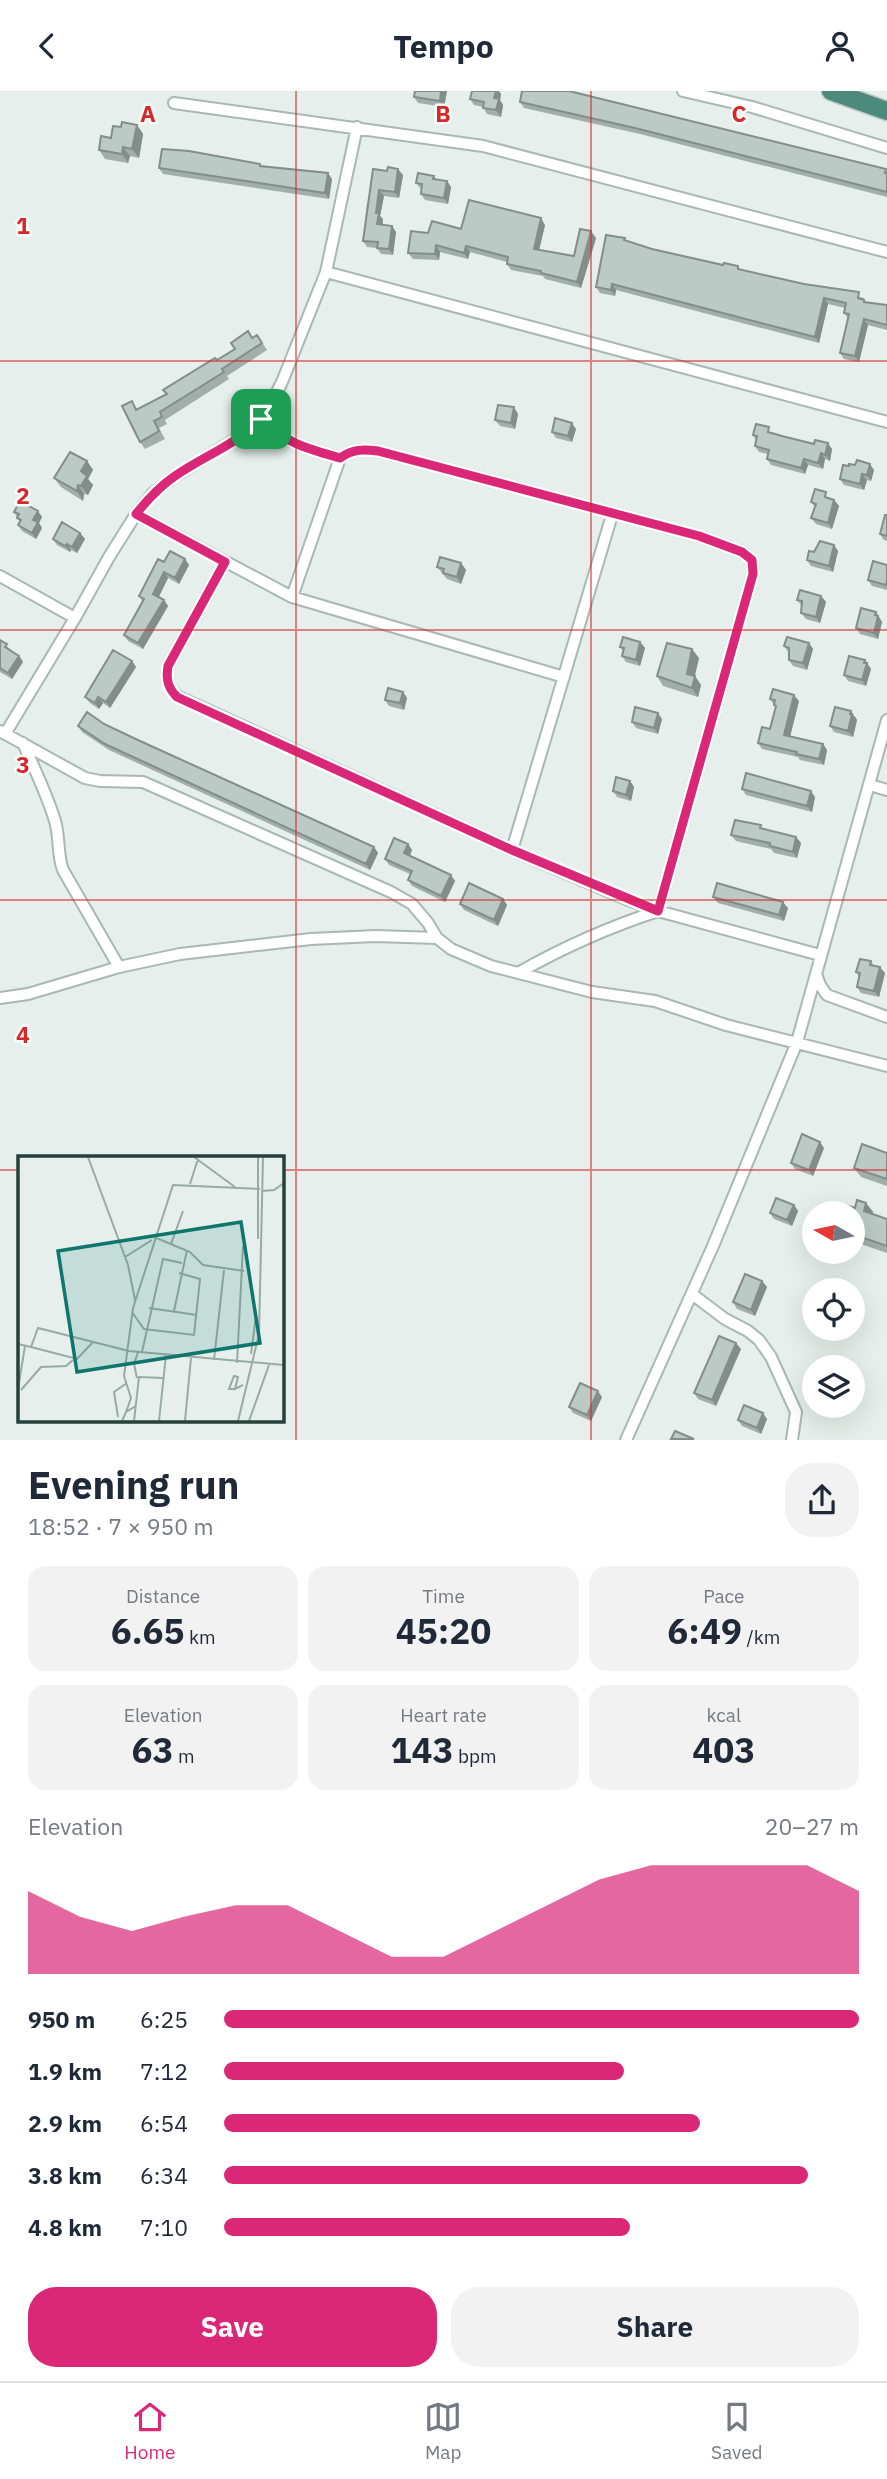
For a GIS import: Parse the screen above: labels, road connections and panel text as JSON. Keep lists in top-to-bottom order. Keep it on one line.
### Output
{"north":"left","page":{"header":"Tempo","heading":["Evening run","18:52 · 7 × 950 m"],"stats":[["Distance","6.65 km"],["Time","45:20"],["Pace","6:49 /km"],["Elevation","63 m"],["Heart rate","143 bpm"],["kcal","403"]],"chart":["Elevation","20–27 m"],"list":[{"name":"950 m","note":"6:25"},{"name":"1.9 km","note":"7:12"},{"name":"2.9 km","note":"6:54"},{"name":"3.8 km","note":"6:34"},{"name":"4.8 km","note":"7:10"}],"buttons":["Save","Share"],"tabs":["Home","Map","Saved"]},"grid":{"columns":["A","B","C"],"rows":["1","2","3","4"]}}
